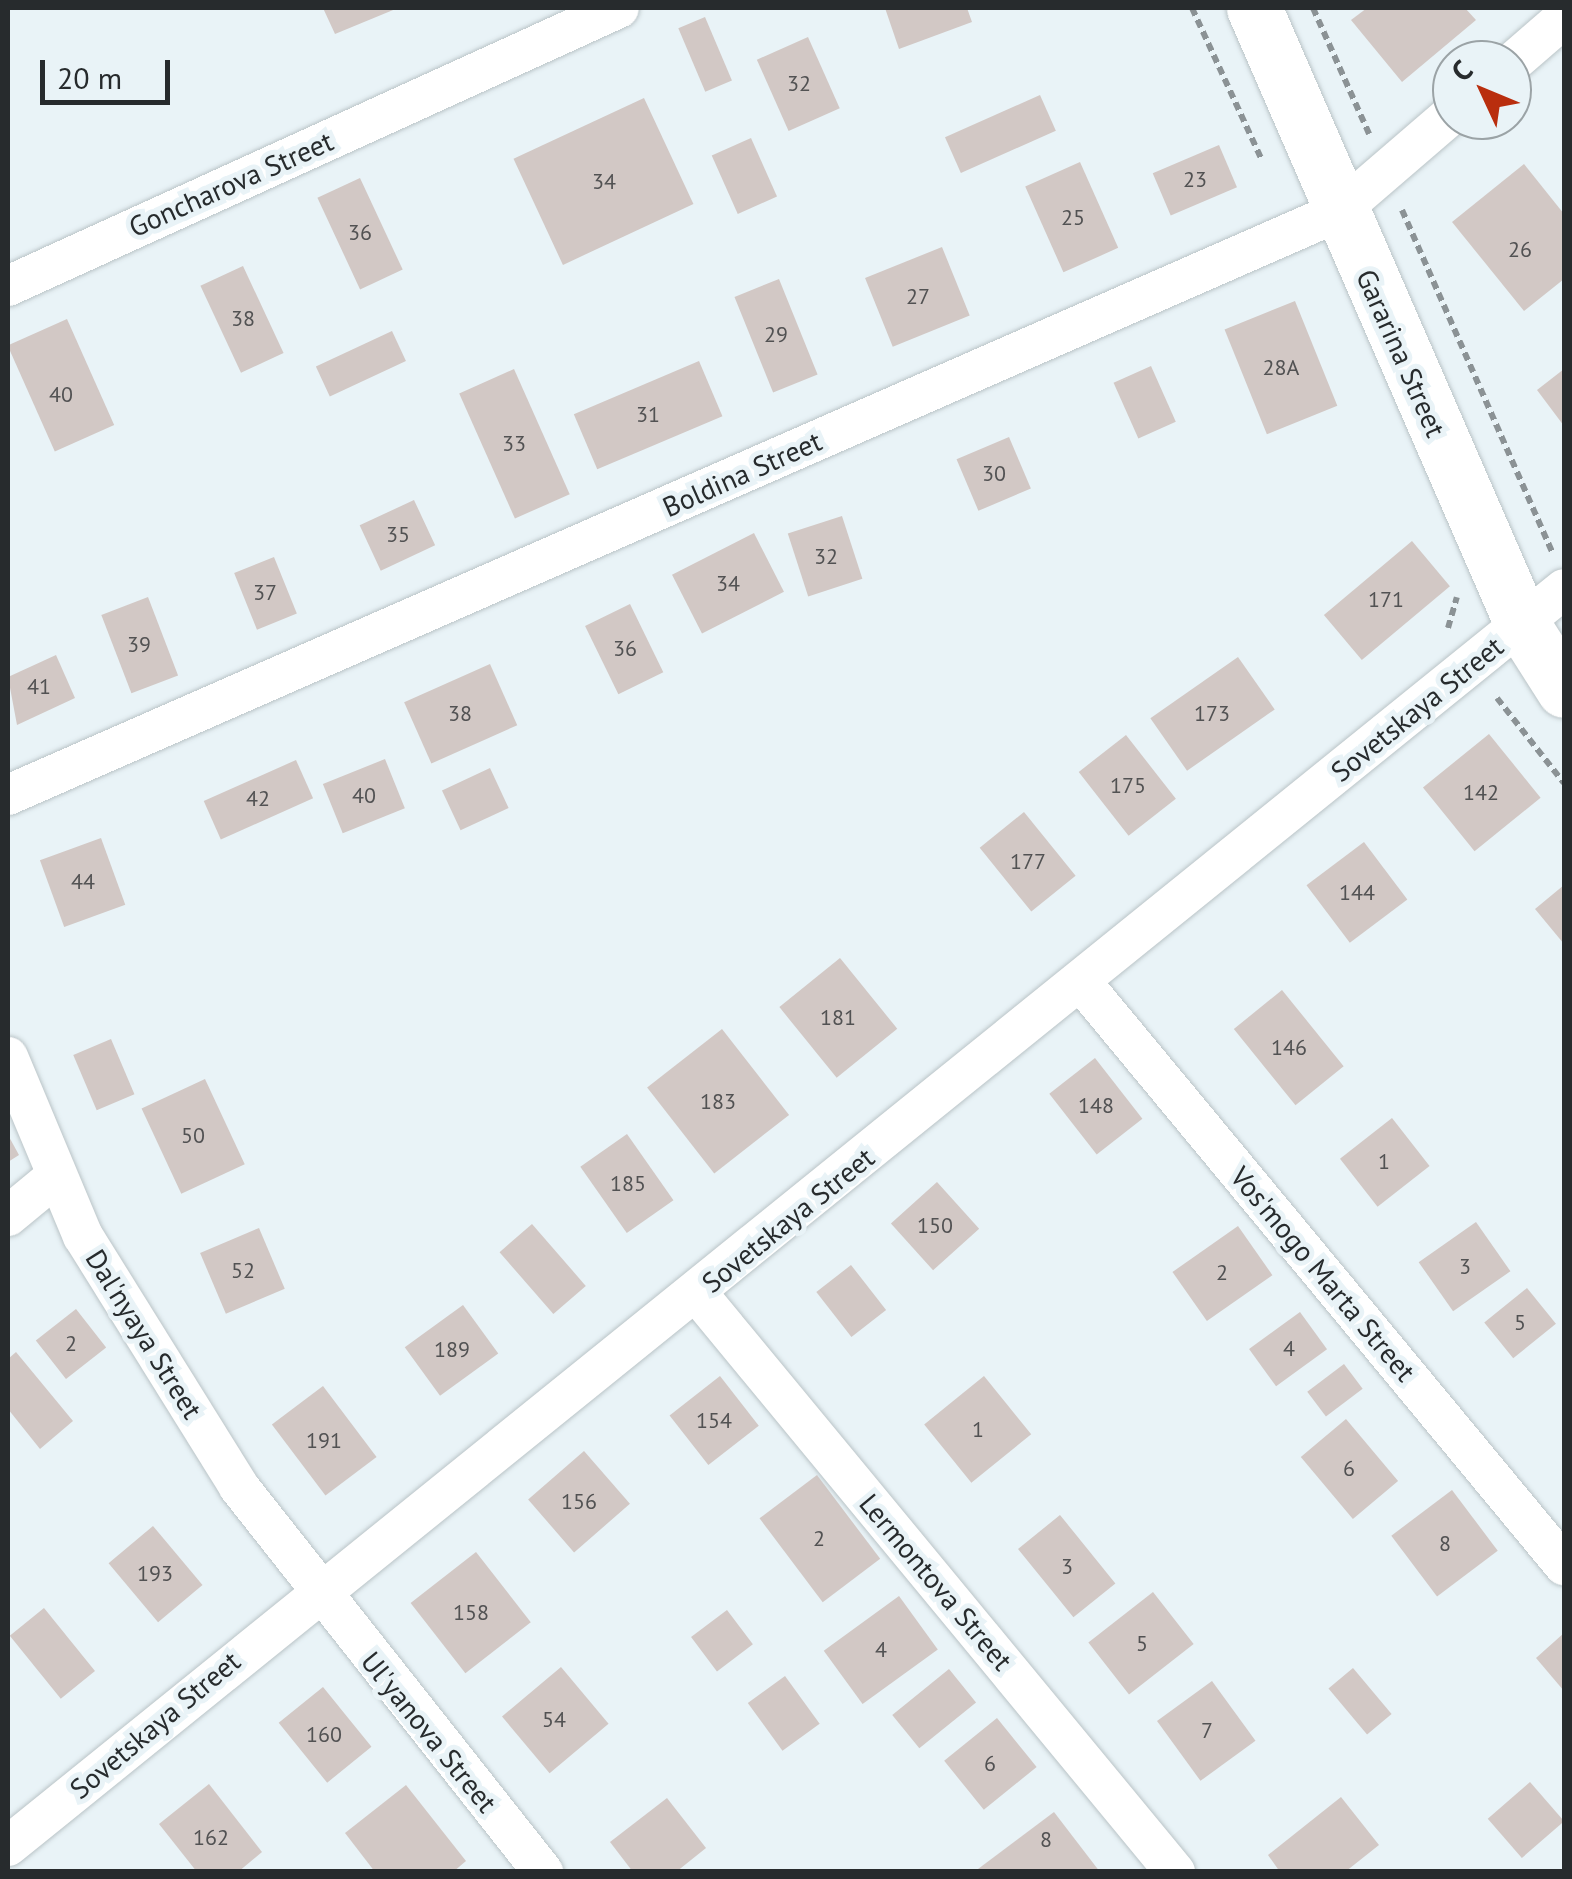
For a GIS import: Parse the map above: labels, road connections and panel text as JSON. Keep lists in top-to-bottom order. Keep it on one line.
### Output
{"streets":{"main road":["Gararina Street"],"street":["Goncharova Street","Boldina Street","Sovetskaya Street","Vos'mogo Marta Street","Dal'nyaya Street","Lermontova Street","Ul'yanova Street"]},"crossings":[["Gararina Street","Boldina Street"],["Gararina Street","Sovetskaya Street"],["Sovetskaya Street","Vos'mogo Marta Street"],["Sovetskaya Street","Dal'nyaya Street"],["Sovetskaya Street","Lermontova Street"],["Sovetskaya Street","Ul'yanova Street"],["Dal'nyaya Street","Ul'yanova Street"]],"house_numbers":["32","23","34","25","36","26","27","38","29","28А","40","31","33","30","35","32","34","37","171","39","36","41","38","173","175","142","40","42","177","44","144","181","146","183","148","50","1","185","150","3","52","2","5","2","4","189","154","1","191","6","156","2","8","3","193","158","5","4","54","7","160","6","162","8"],"scale_bar":"20 m","north":"top left"}
